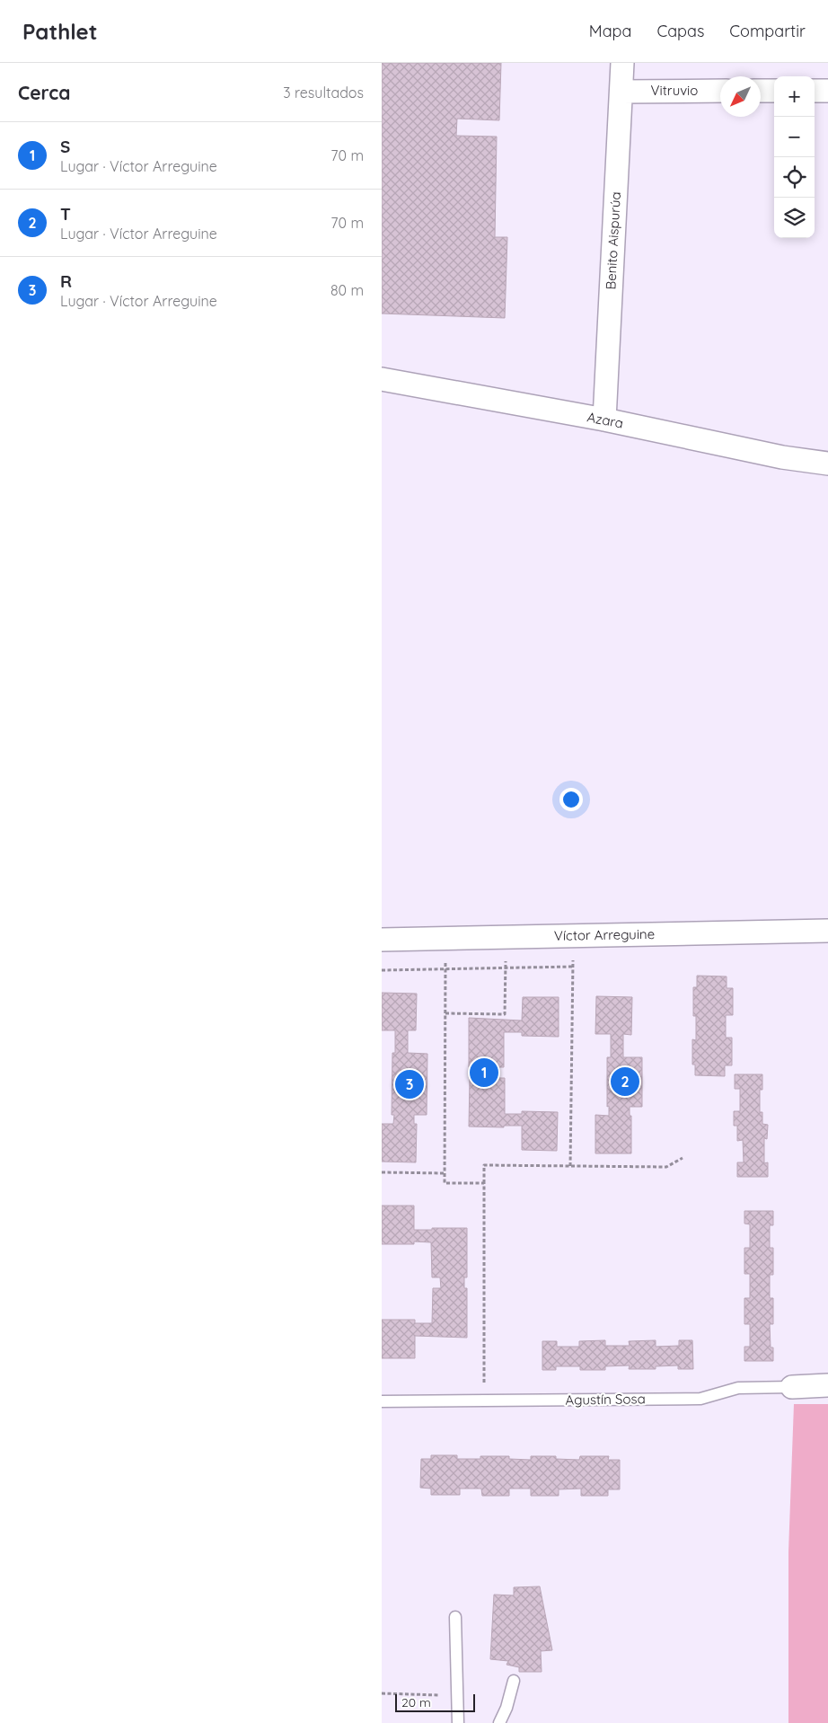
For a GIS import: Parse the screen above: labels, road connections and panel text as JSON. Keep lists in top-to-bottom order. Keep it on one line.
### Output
{"streets":{"street":["Vitruvio","Benito Aispurúa","Azara","Víctor Arreguine","Agustín Sosa"]},"crossings":[["Vitruvio","Benito Aispurúa"],["Benito Aispurúa","Azara"]],"scale_bar":"20 m","north":"bottom left","page":{"header":"Pathlet","nav":["Mapa","Capas","Compartir"],"heading":["Cerca","3 resultados"],"map_buttons":["+","−"],"list":[{"mark":"1","name":"S","note":"Lugar · Víctor Arreguine","value":"70 m"},{"mark":"2","name":"T","note":"Lugar · Víctor Arreguine","value":"70 m"},{"mark":"3","name":"R","note":"Lugar · Víctor Arreguine","value":"80 m"}],"pins":["1","2","3"],"scale":"20 m"}}
